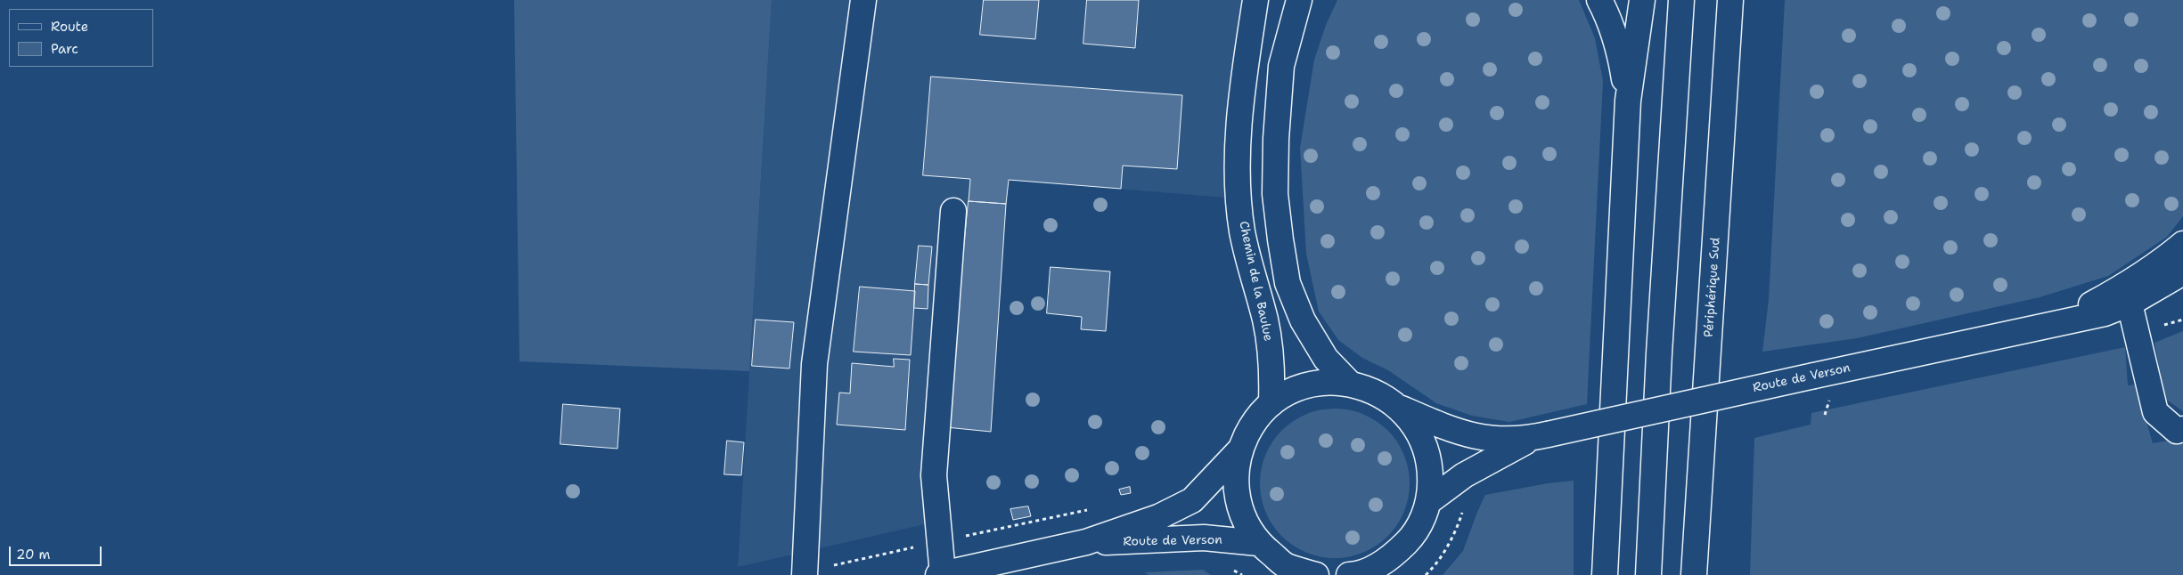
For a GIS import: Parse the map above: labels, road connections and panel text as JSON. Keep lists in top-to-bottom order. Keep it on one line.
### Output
{"streets":{"main road":["Chemin de la Baulue","Périphérique Sud","Route de Verson"]},"legend":["Route","Parc"],"scale_bar":"20 m"}
